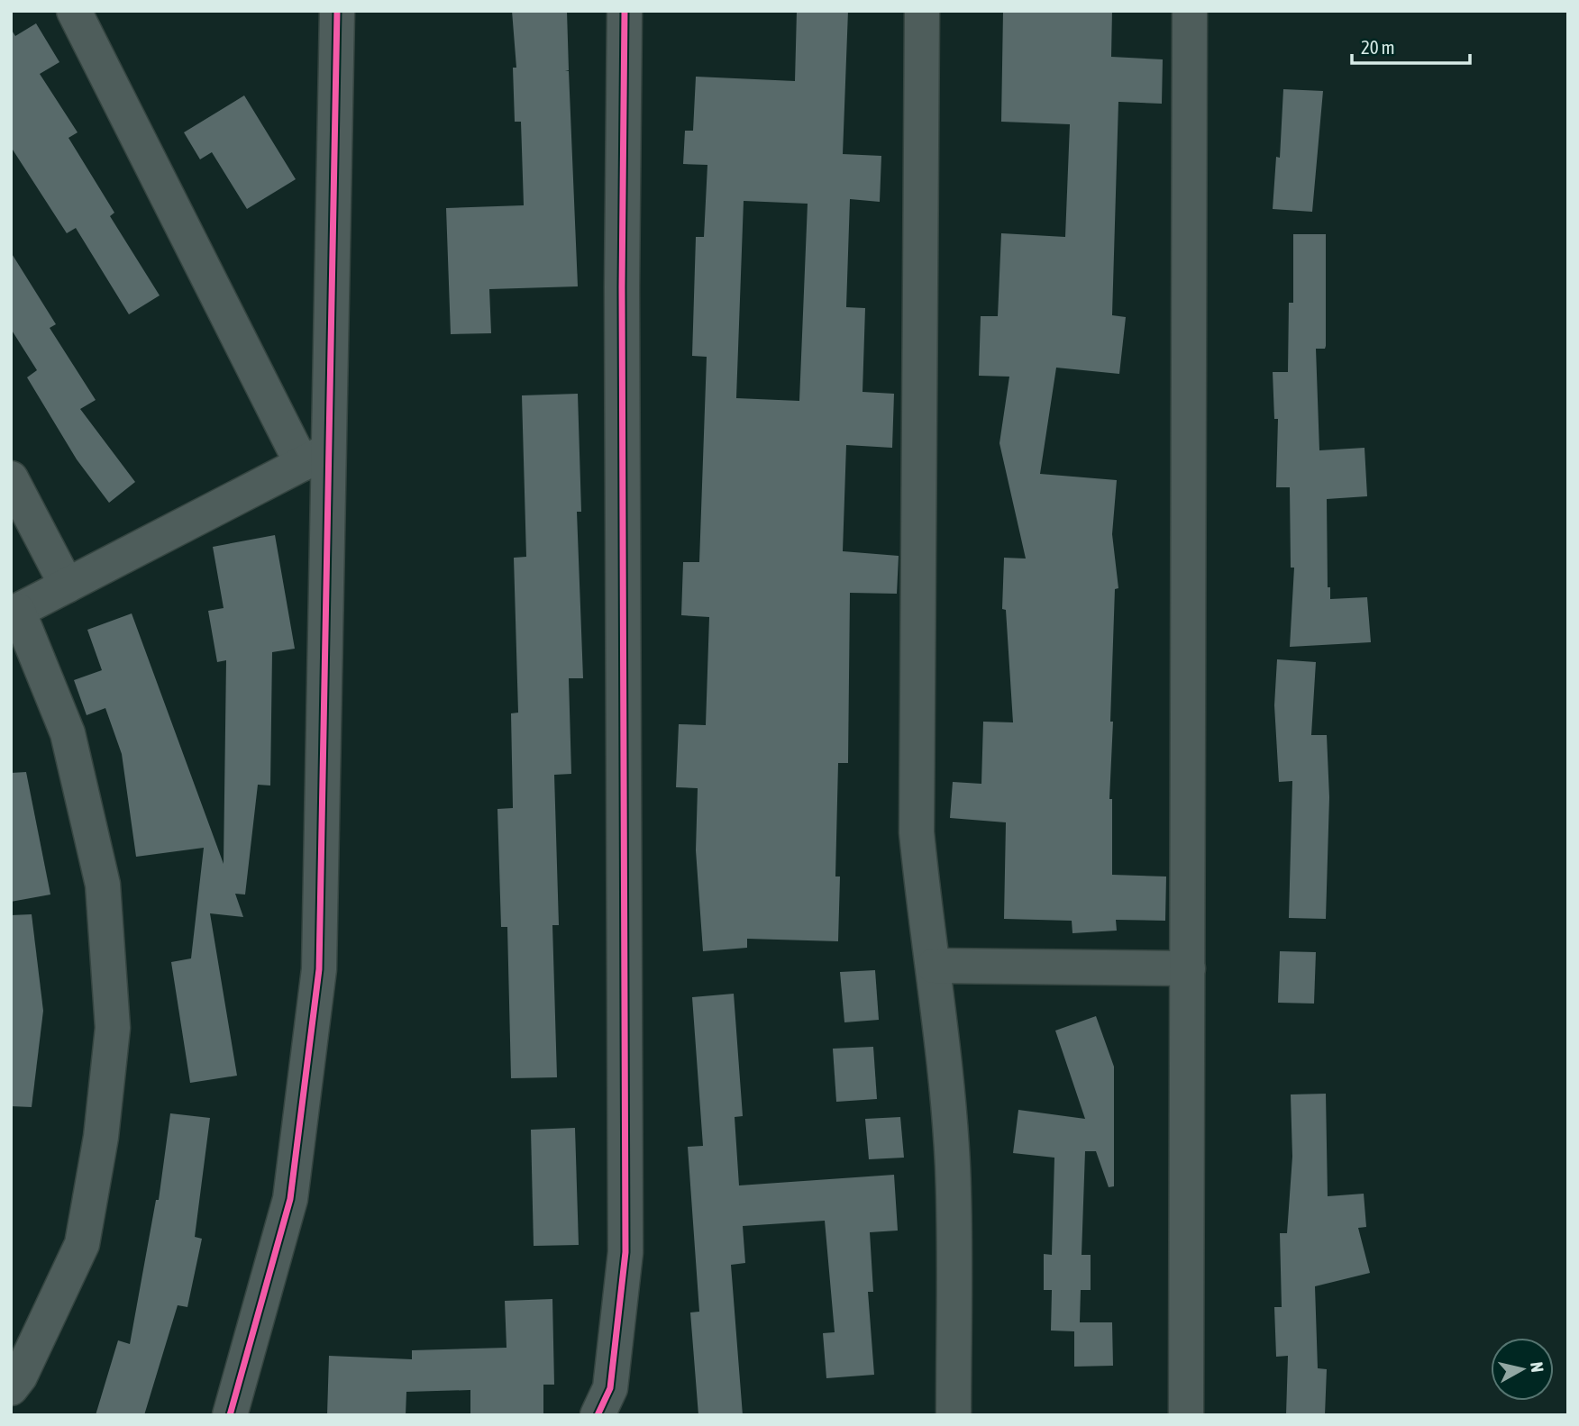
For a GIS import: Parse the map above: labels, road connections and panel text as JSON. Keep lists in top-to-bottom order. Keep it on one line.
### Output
{"scale_bar":"20 m","north":"right"}
